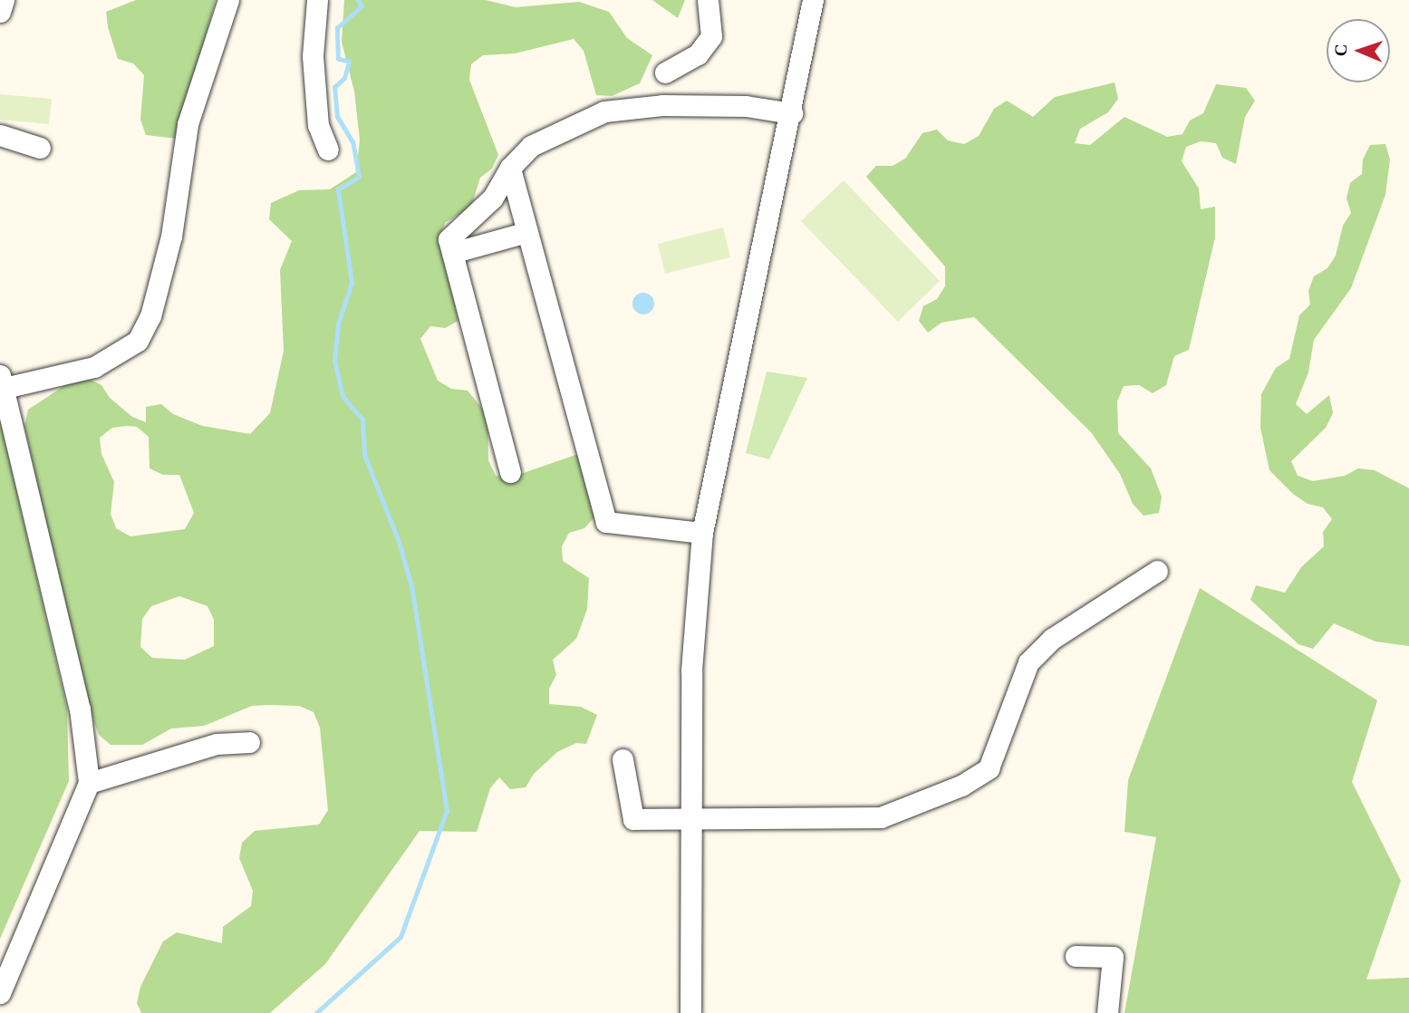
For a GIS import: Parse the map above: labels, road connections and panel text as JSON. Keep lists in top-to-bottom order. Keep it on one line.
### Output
{"north":"left"}
